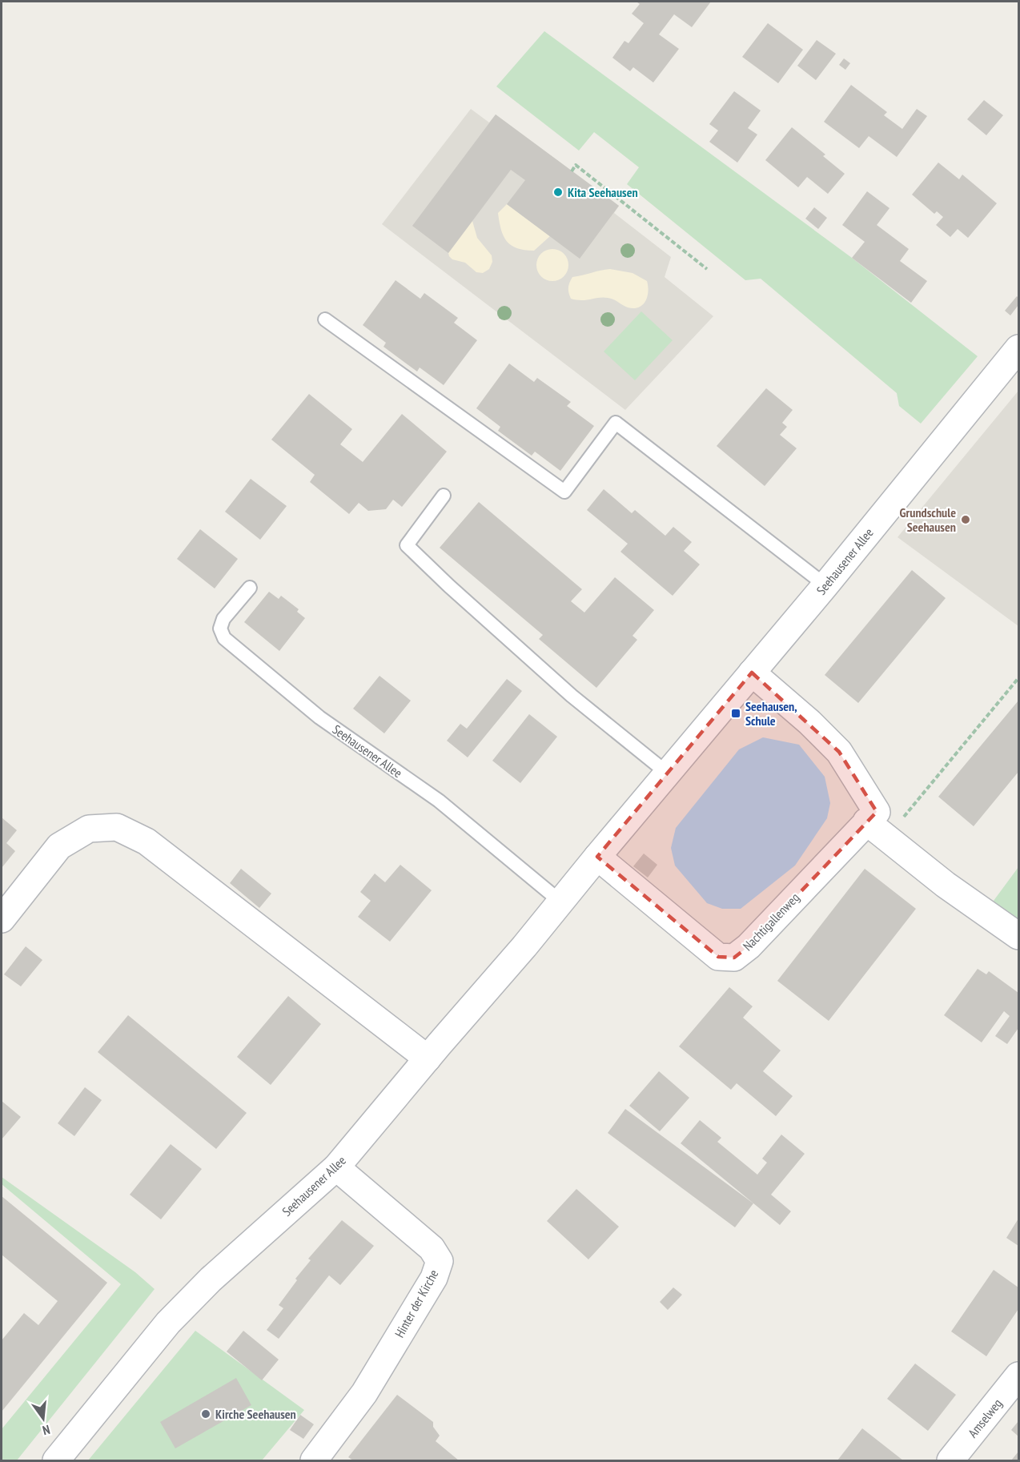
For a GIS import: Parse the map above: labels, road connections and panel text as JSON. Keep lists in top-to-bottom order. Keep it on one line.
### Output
{"streets":{"street":["Seehausener Allee","Nachtigallenweg","Hinter der Kirche","Amselweg"]},"crossings":[["Seehausener Allee","Nachtigallenweg"],["Seehausener Allee","Hinter der Kirche"]],"places":{"other":["Kita Seehausen","Grundschule Seehausen","Kirche Seehausen"],"transit":["Seehausen, Schule"]},"north":"bottom"}
